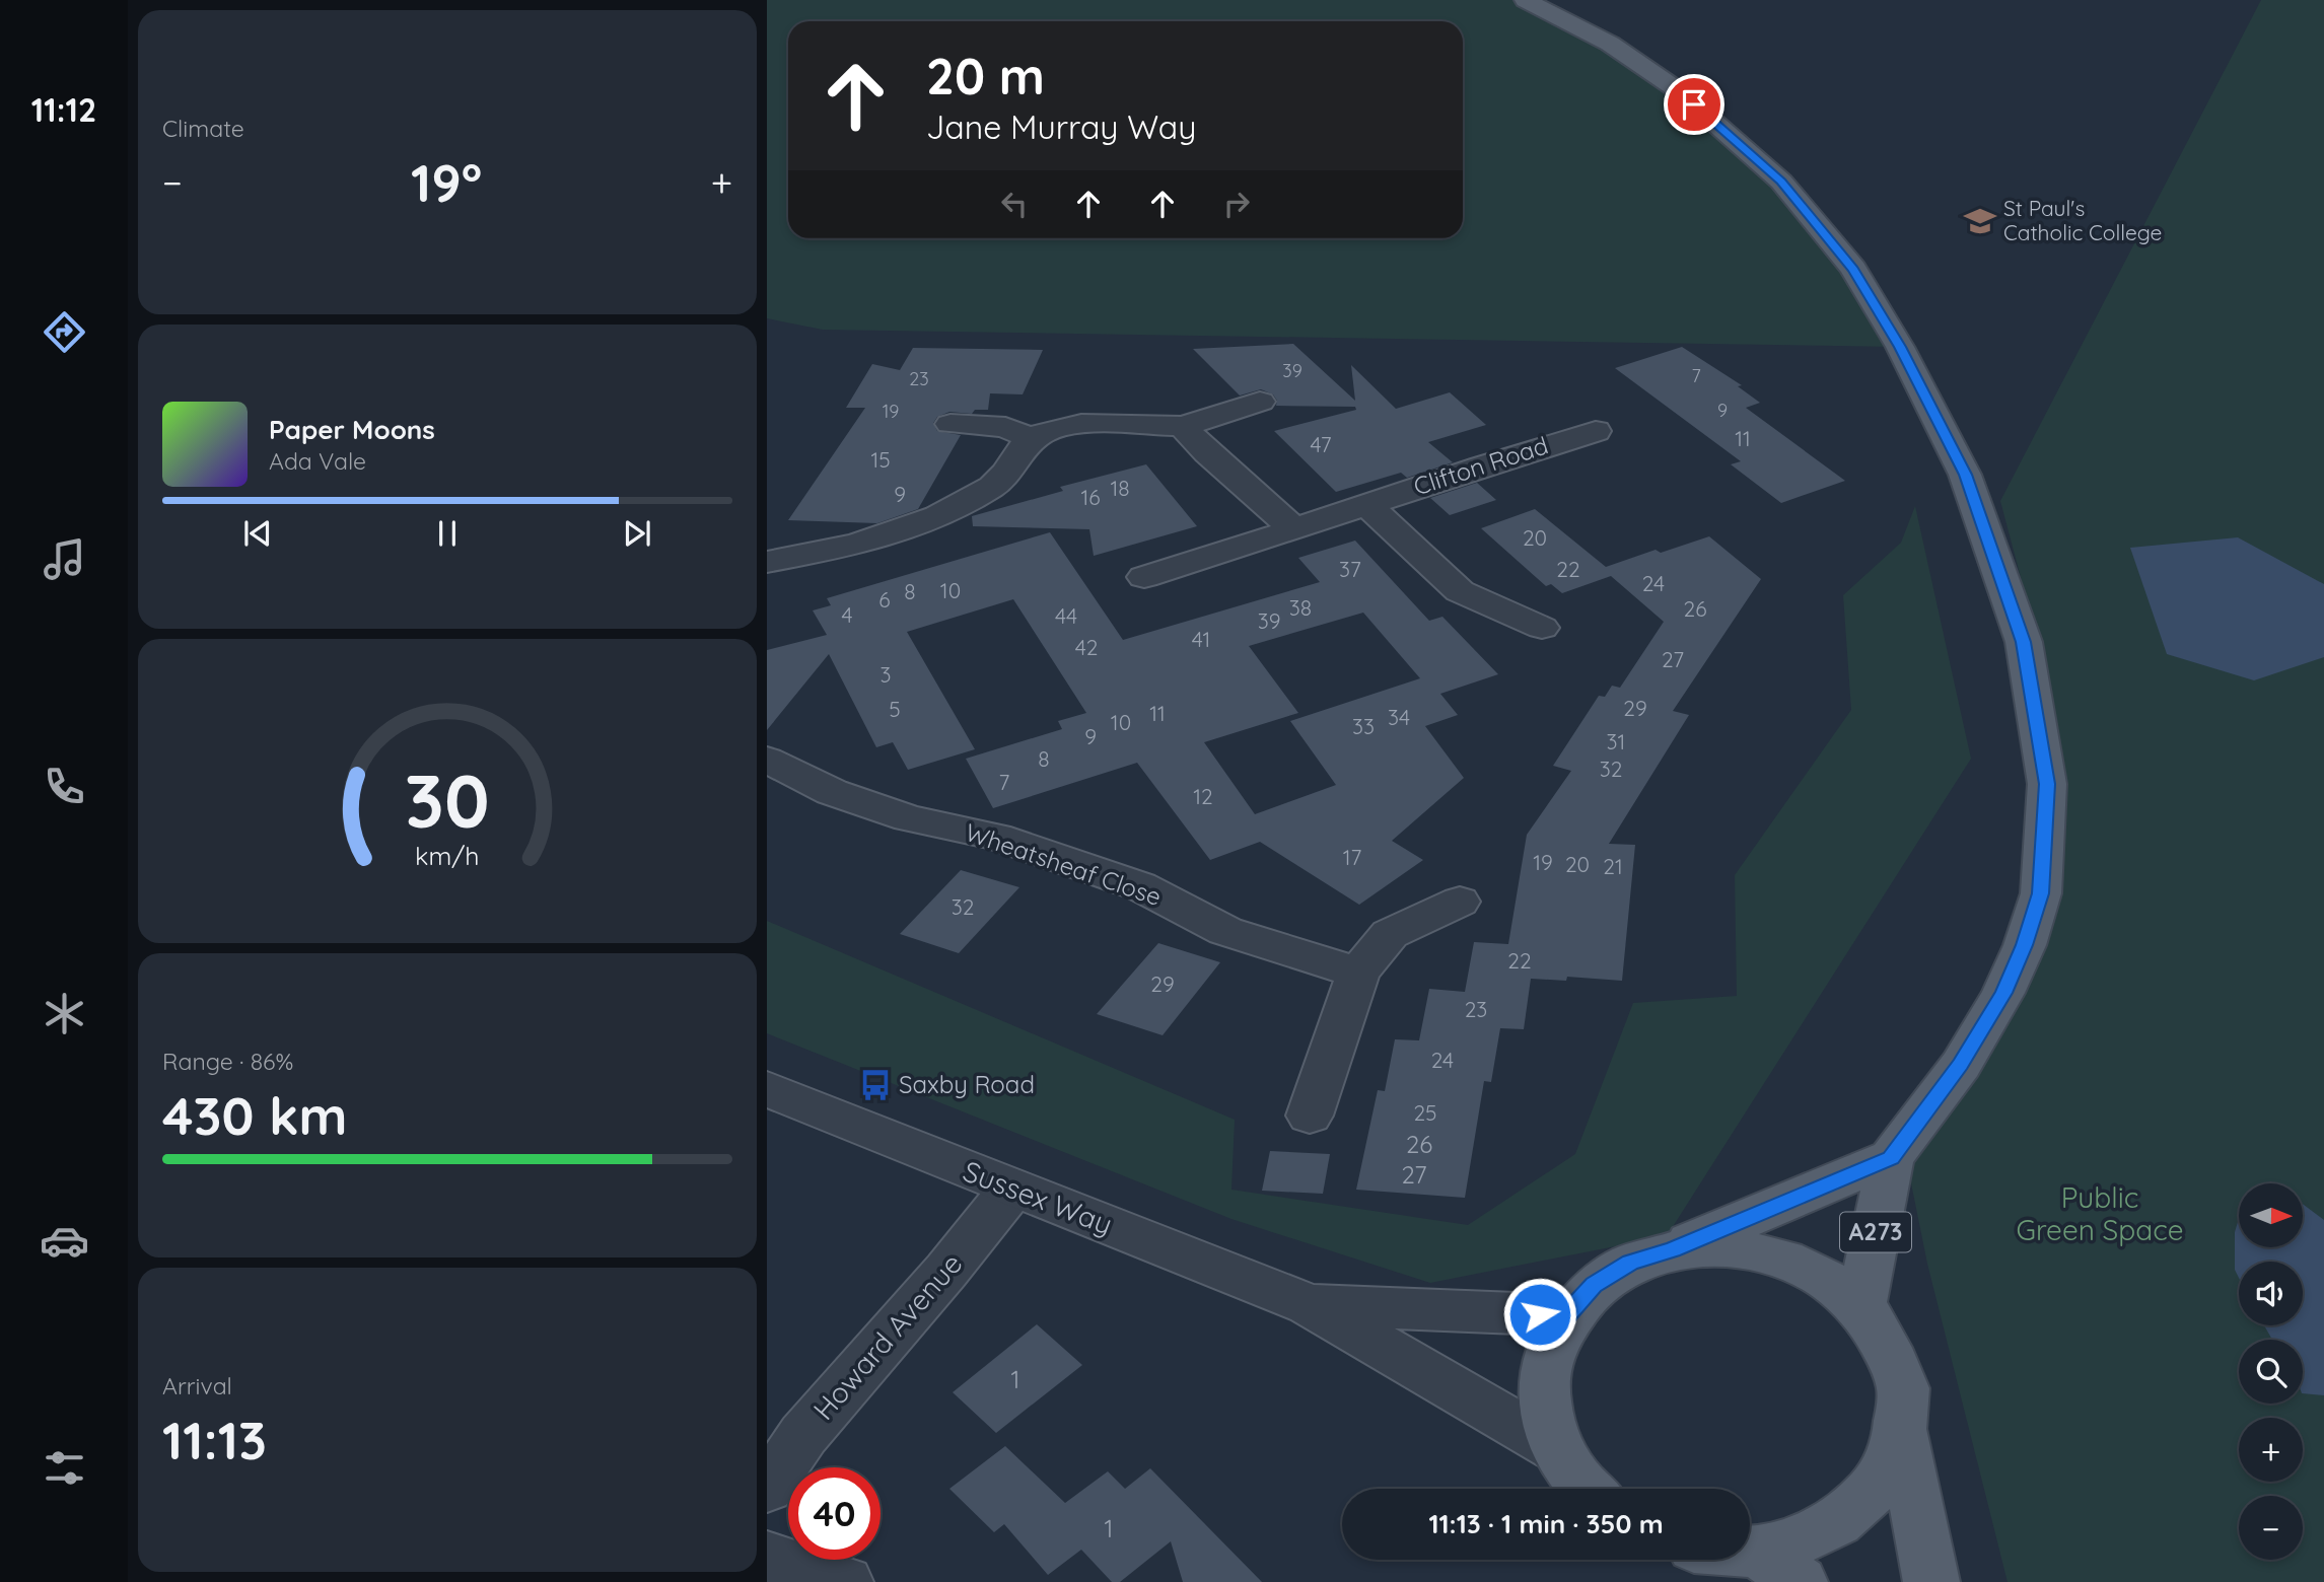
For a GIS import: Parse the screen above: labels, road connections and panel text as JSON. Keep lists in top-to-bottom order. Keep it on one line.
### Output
{"streets":{"main road":["A273"],"street":["Clifton Road","Wheatsheaf Close","Sussex Way","Howard Avenue"]},"crossings":[["Sussex Way","Howard Avenue"]],"parks":["Public Green Space"],"places":{"school or university":["St Paul's Catholic College"],"bus stop":["Saxby Road"]},"house_numbers":["39","7","23","9","19","11","47","15","18","9","16","20","37","22","24","10","8","6","38","26","4","44","39","41","42","27","3","29","5","11","34","10","33","9","31","8","32","7","12","17","19","20","21","32","22","29","23","24","25","26","27","1","1"],"north":"right","page":{"tabs":"11:12","tile":["Climate",["Range · 86%","430 km"],["Arrival","11:13"]],"turn":["20 m","Jane Murray Way"],"heat":["−","19°","+"],"song":["Paper Moons","Ada Vale"],"map_buttons":["+","−"],"limit":"40","trip":"11:13 · 1 min · 350 m","gauge":["30","km/h"]}}
